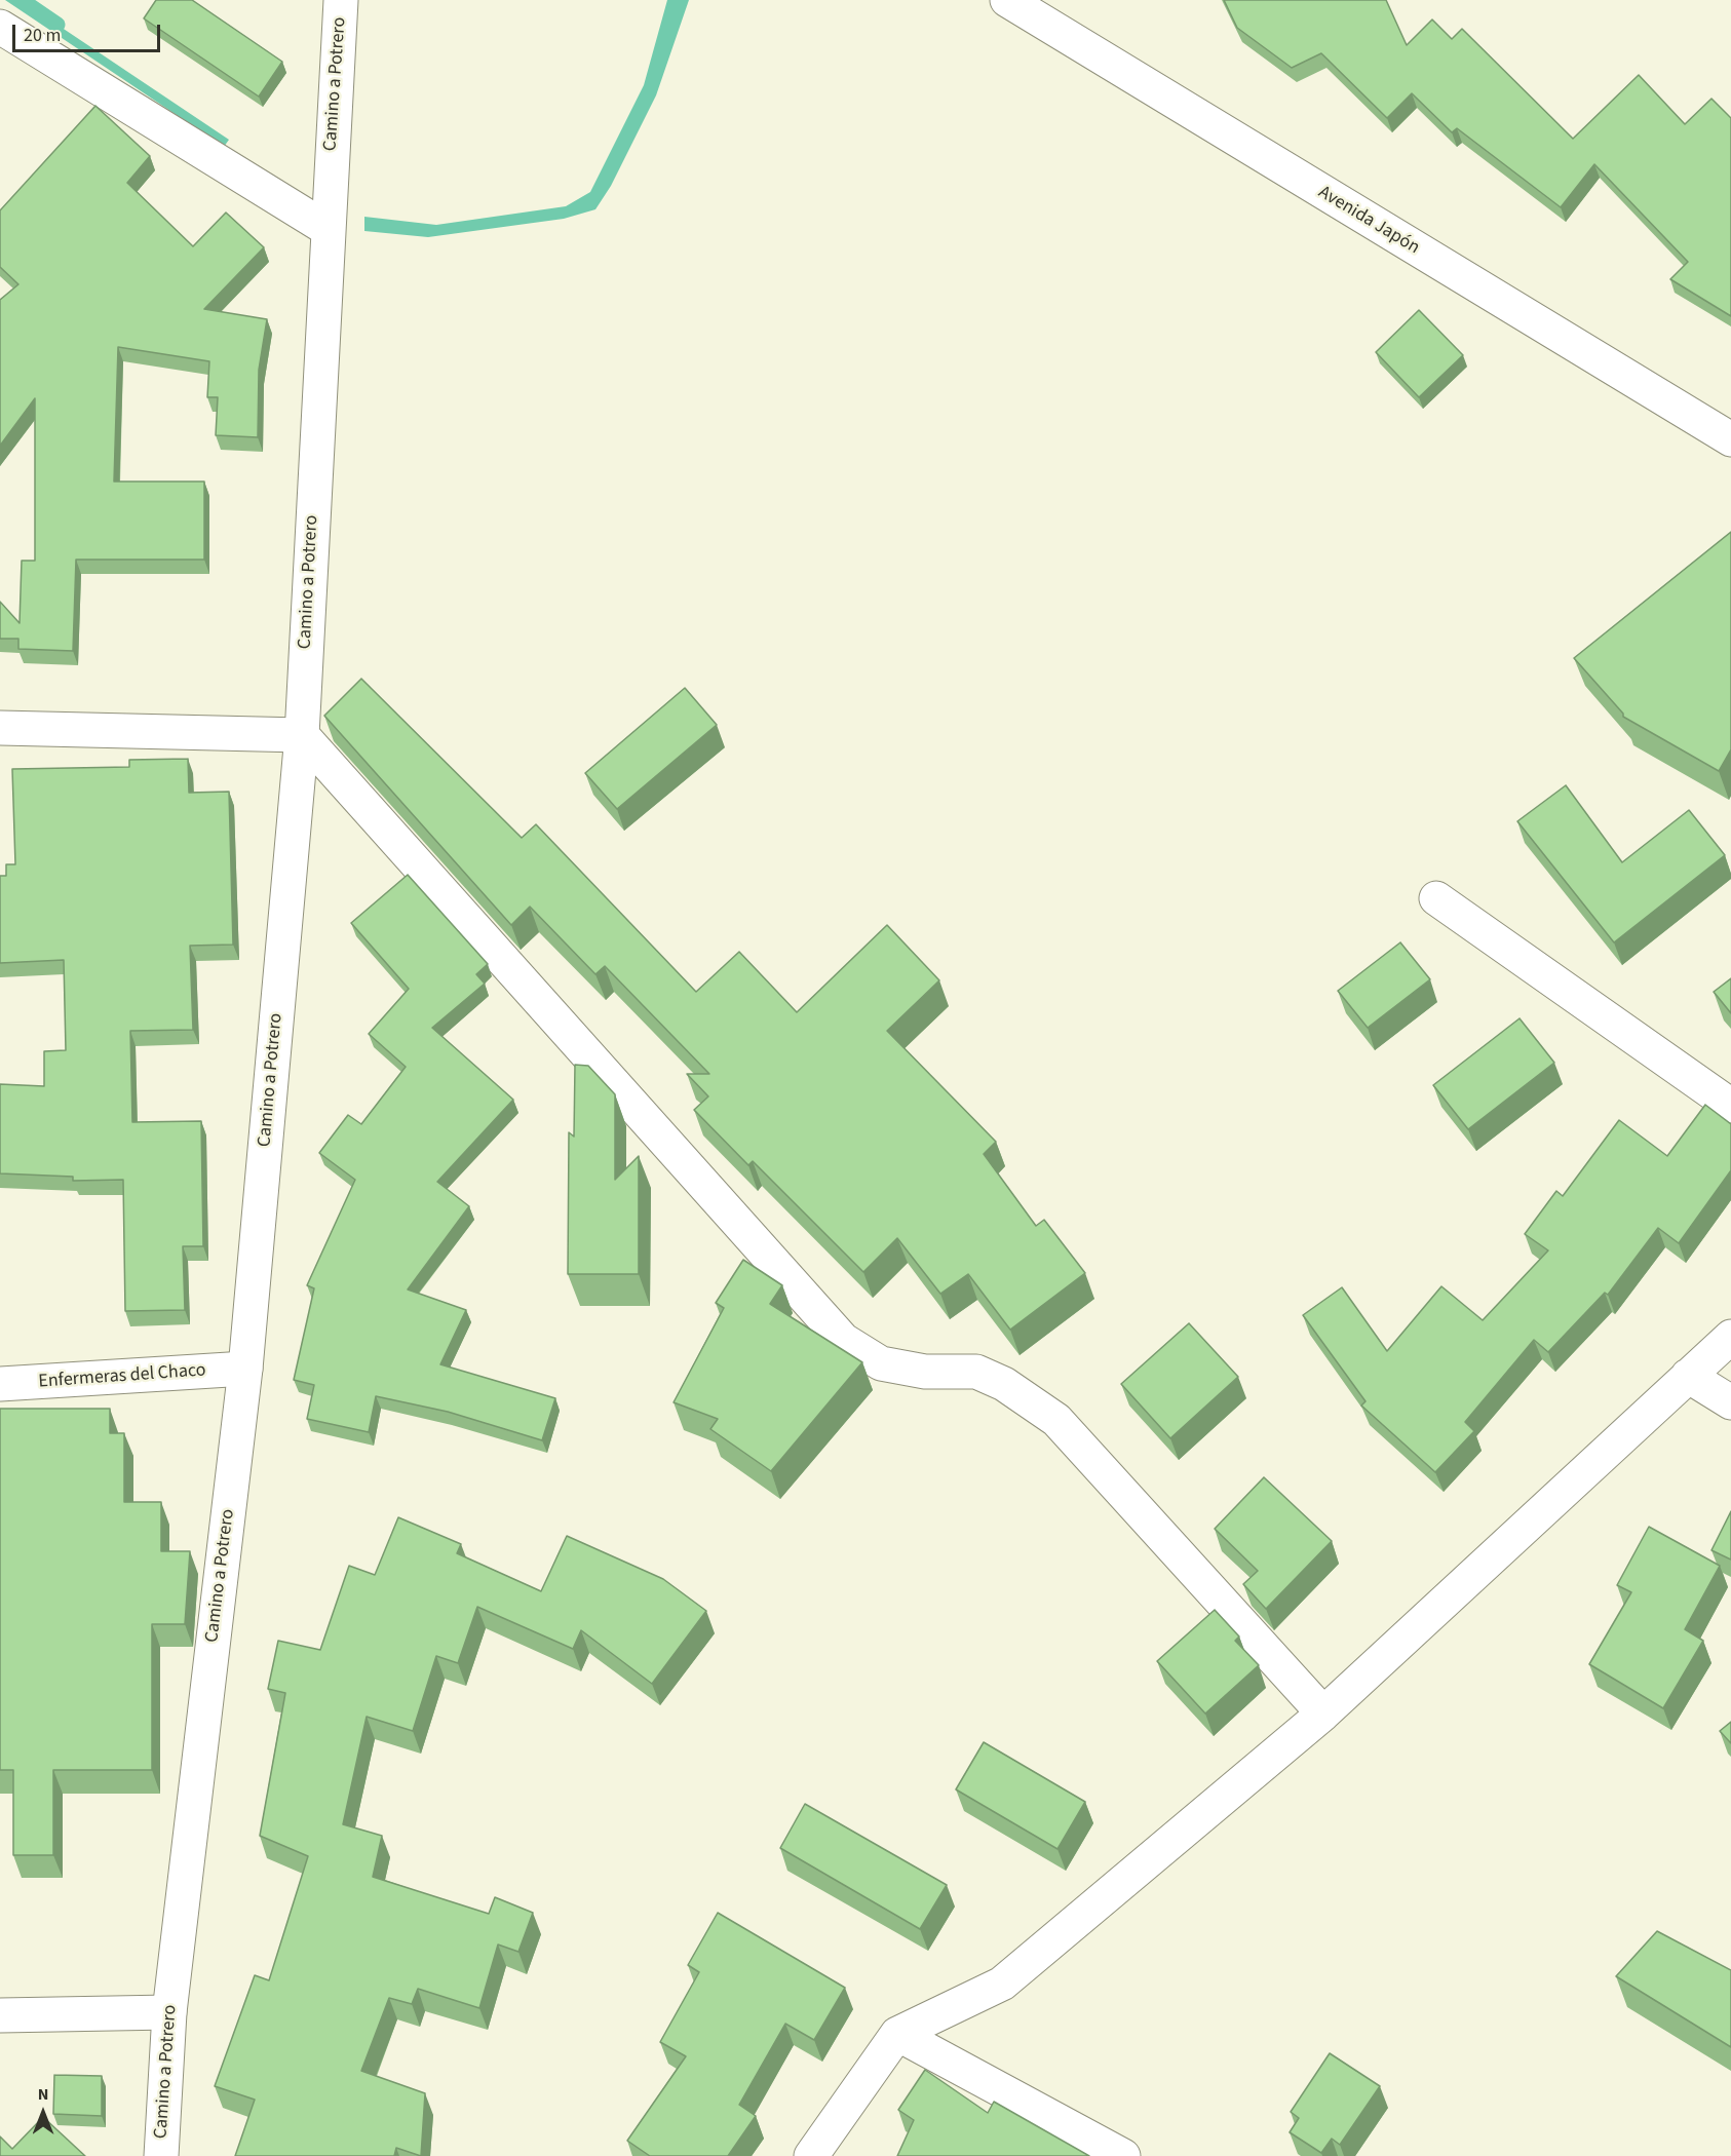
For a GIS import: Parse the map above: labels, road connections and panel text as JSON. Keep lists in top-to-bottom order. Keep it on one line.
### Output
{"streets":{"street":["Camino a Potrero","Avenida Japón","Enfermeras del Chaco"]},"crossings":[["Camino a Potrero","Enfermeras del Chaco"]],"scale_bar":"20 m","north":"top"}
